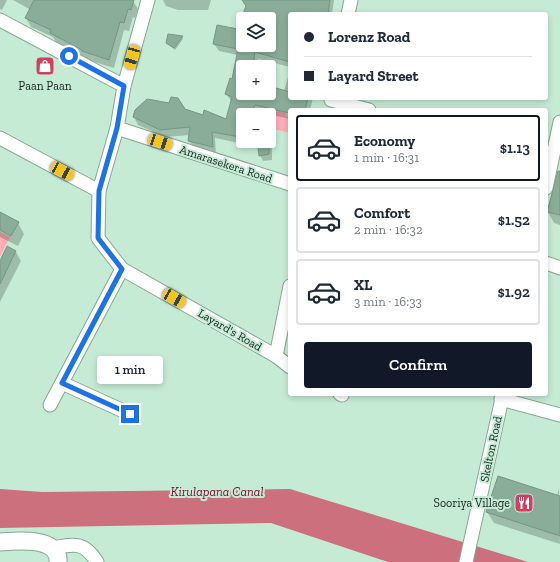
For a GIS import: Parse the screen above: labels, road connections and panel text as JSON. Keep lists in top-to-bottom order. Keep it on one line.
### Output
{"streets":{"street":["Amarasekera Road","Layard's Road","Skelton Road"]},"crossings":[["Amarasekera Road","Layard's Road"]],"water":["Kirulapana Canal"],"places":{"shop":["Paan Paan"],"restaurant":["Sooriya Village"]},"page":{"map_buttons":["+","−"],"banner":["Lorenz Road","Layard Street"],"list":[{"name":"Economy","note":"1 min · 16:31","value":"$1.13"},{"name":"Comfort","note":"2 min · 16:32","value":"$1.52"},{"name":"XL","note":"3 min · 16:33","value":"$1.92"}],"buttons":"Confirm","bubble":"1 min"}}
